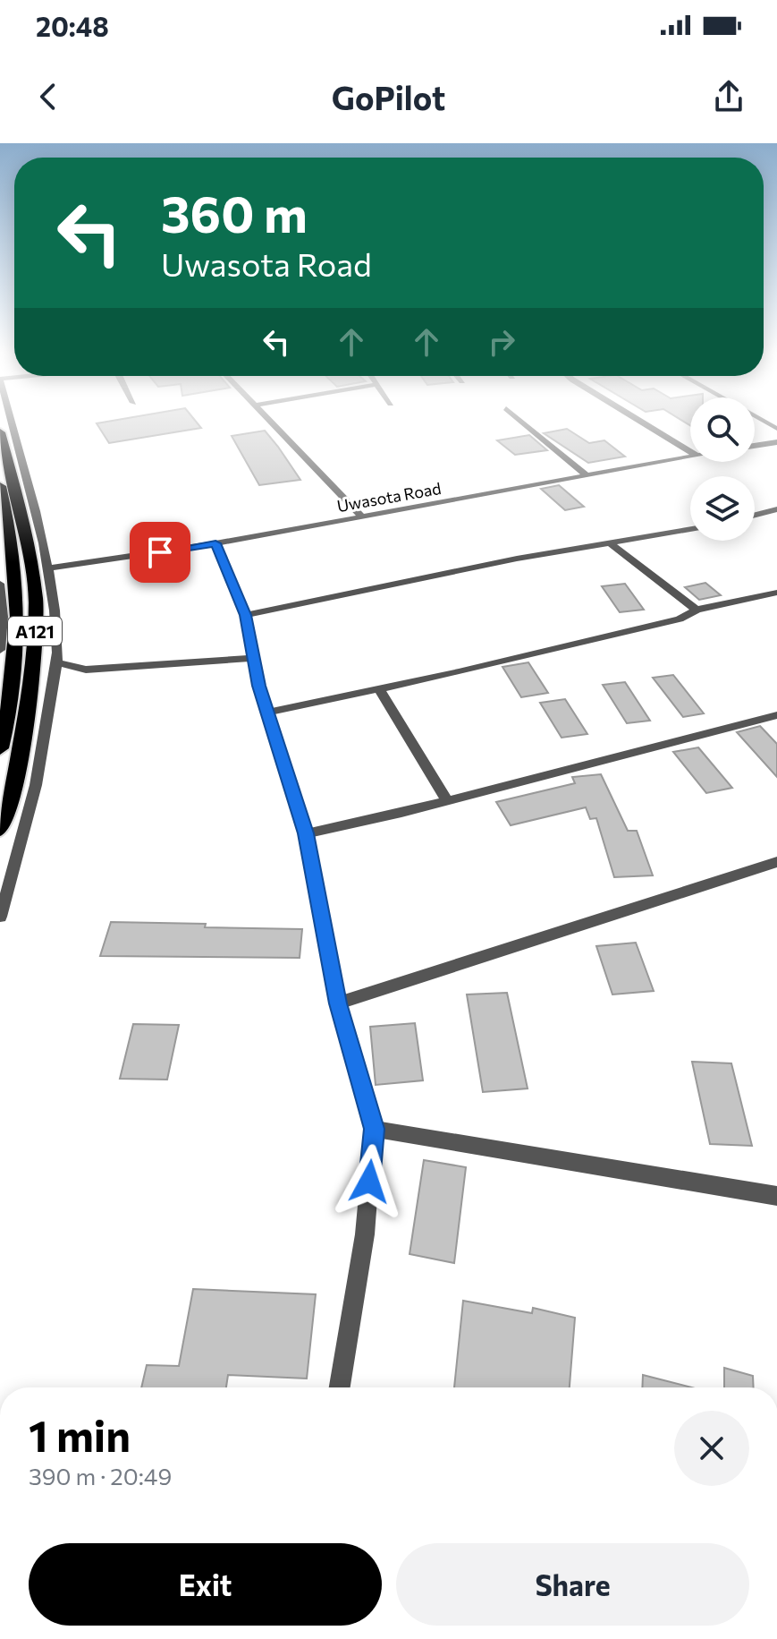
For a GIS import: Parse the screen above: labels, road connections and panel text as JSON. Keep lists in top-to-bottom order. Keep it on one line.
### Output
{"streets":{"highway":["A121"],"street":["Uwasota Road"]},"page":{"status":"20:48","header":"GoPilot","turn":["360 m","Uwasota Road"],"heading":["1 min","390 m · 20:49"],"buttons":["Exit","Share"]}}
